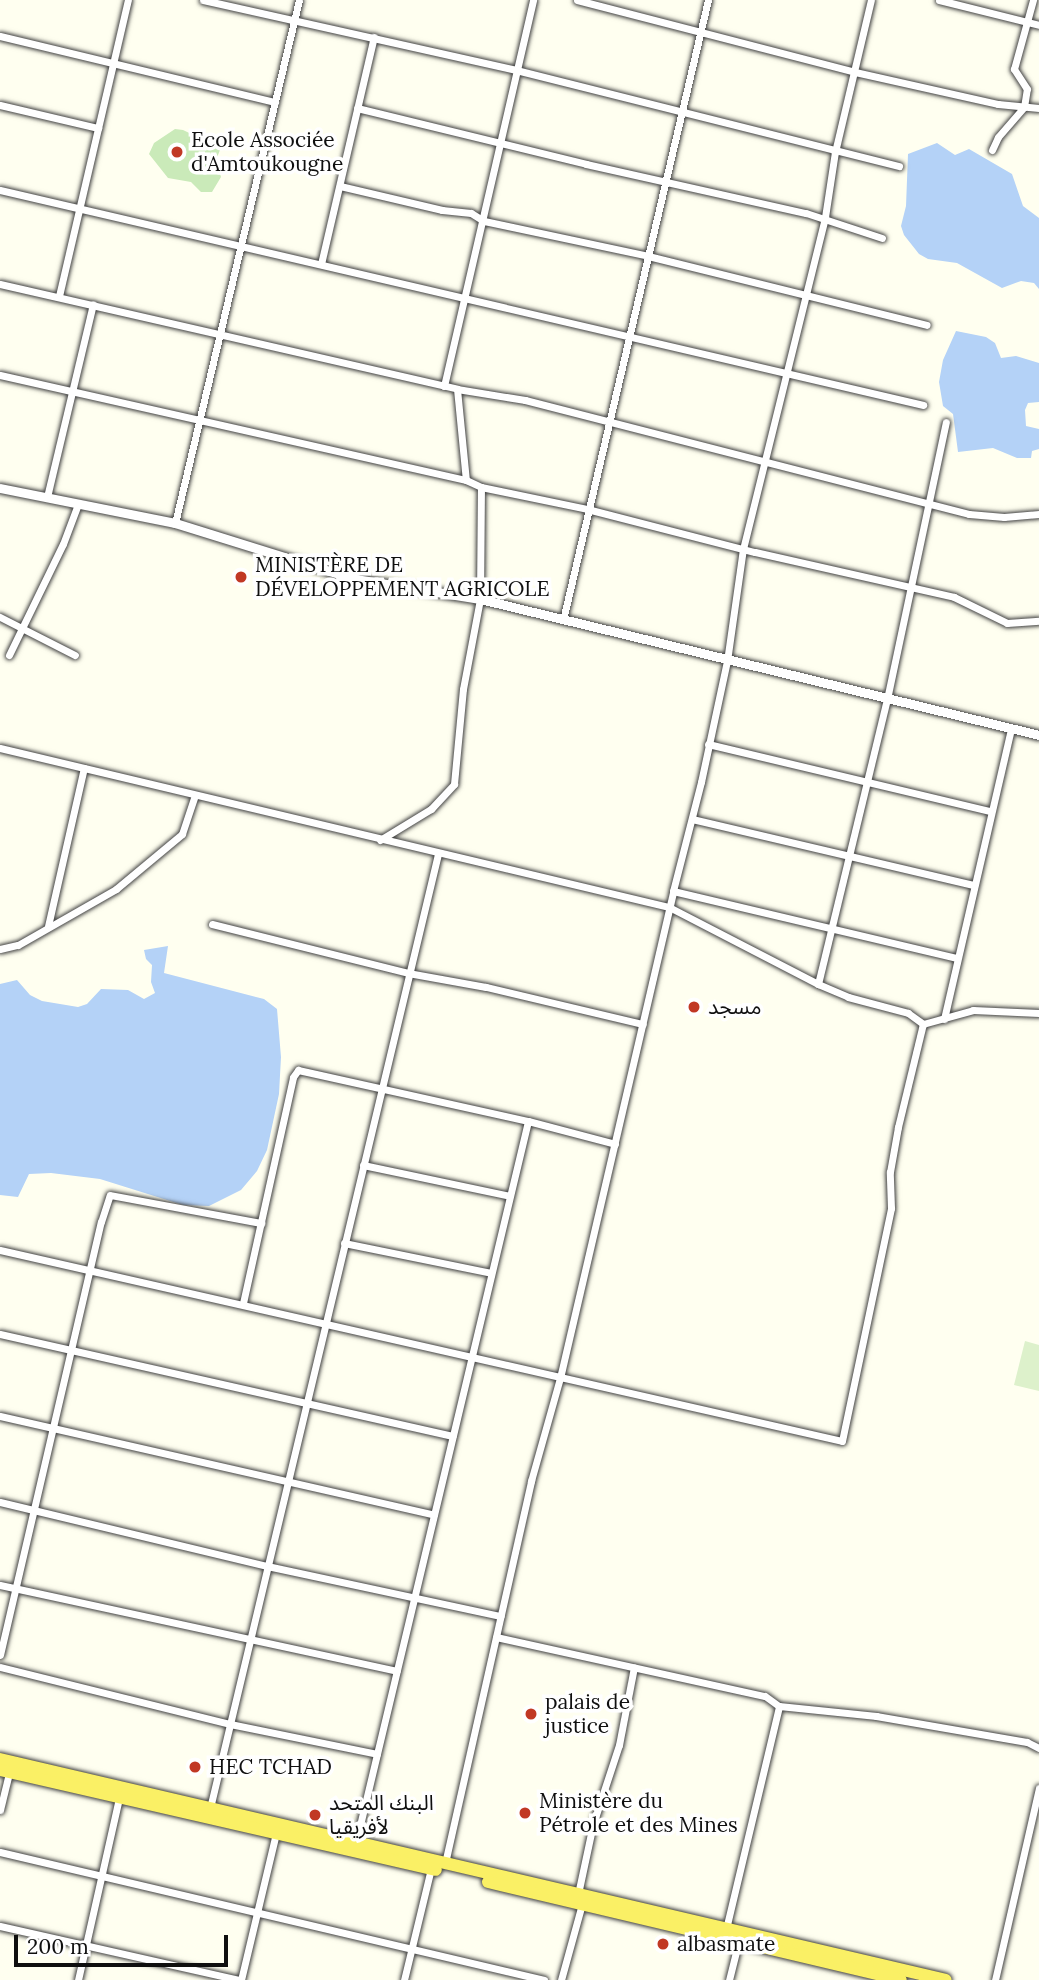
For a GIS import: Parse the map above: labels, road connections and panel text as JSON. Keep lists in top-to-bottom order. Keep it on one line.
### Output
{"places":["Ecole Associée d'Amtoukougne","MINISTÈRE DE DÉVELOPPEMENT AGRICOLE","مسجد","palais de justice","HEC TCHAD","Ministère du Pétrole et des Mines","البنك المتحد لأفريقيا","albasmate"],"scale_bar":"200 m"}
